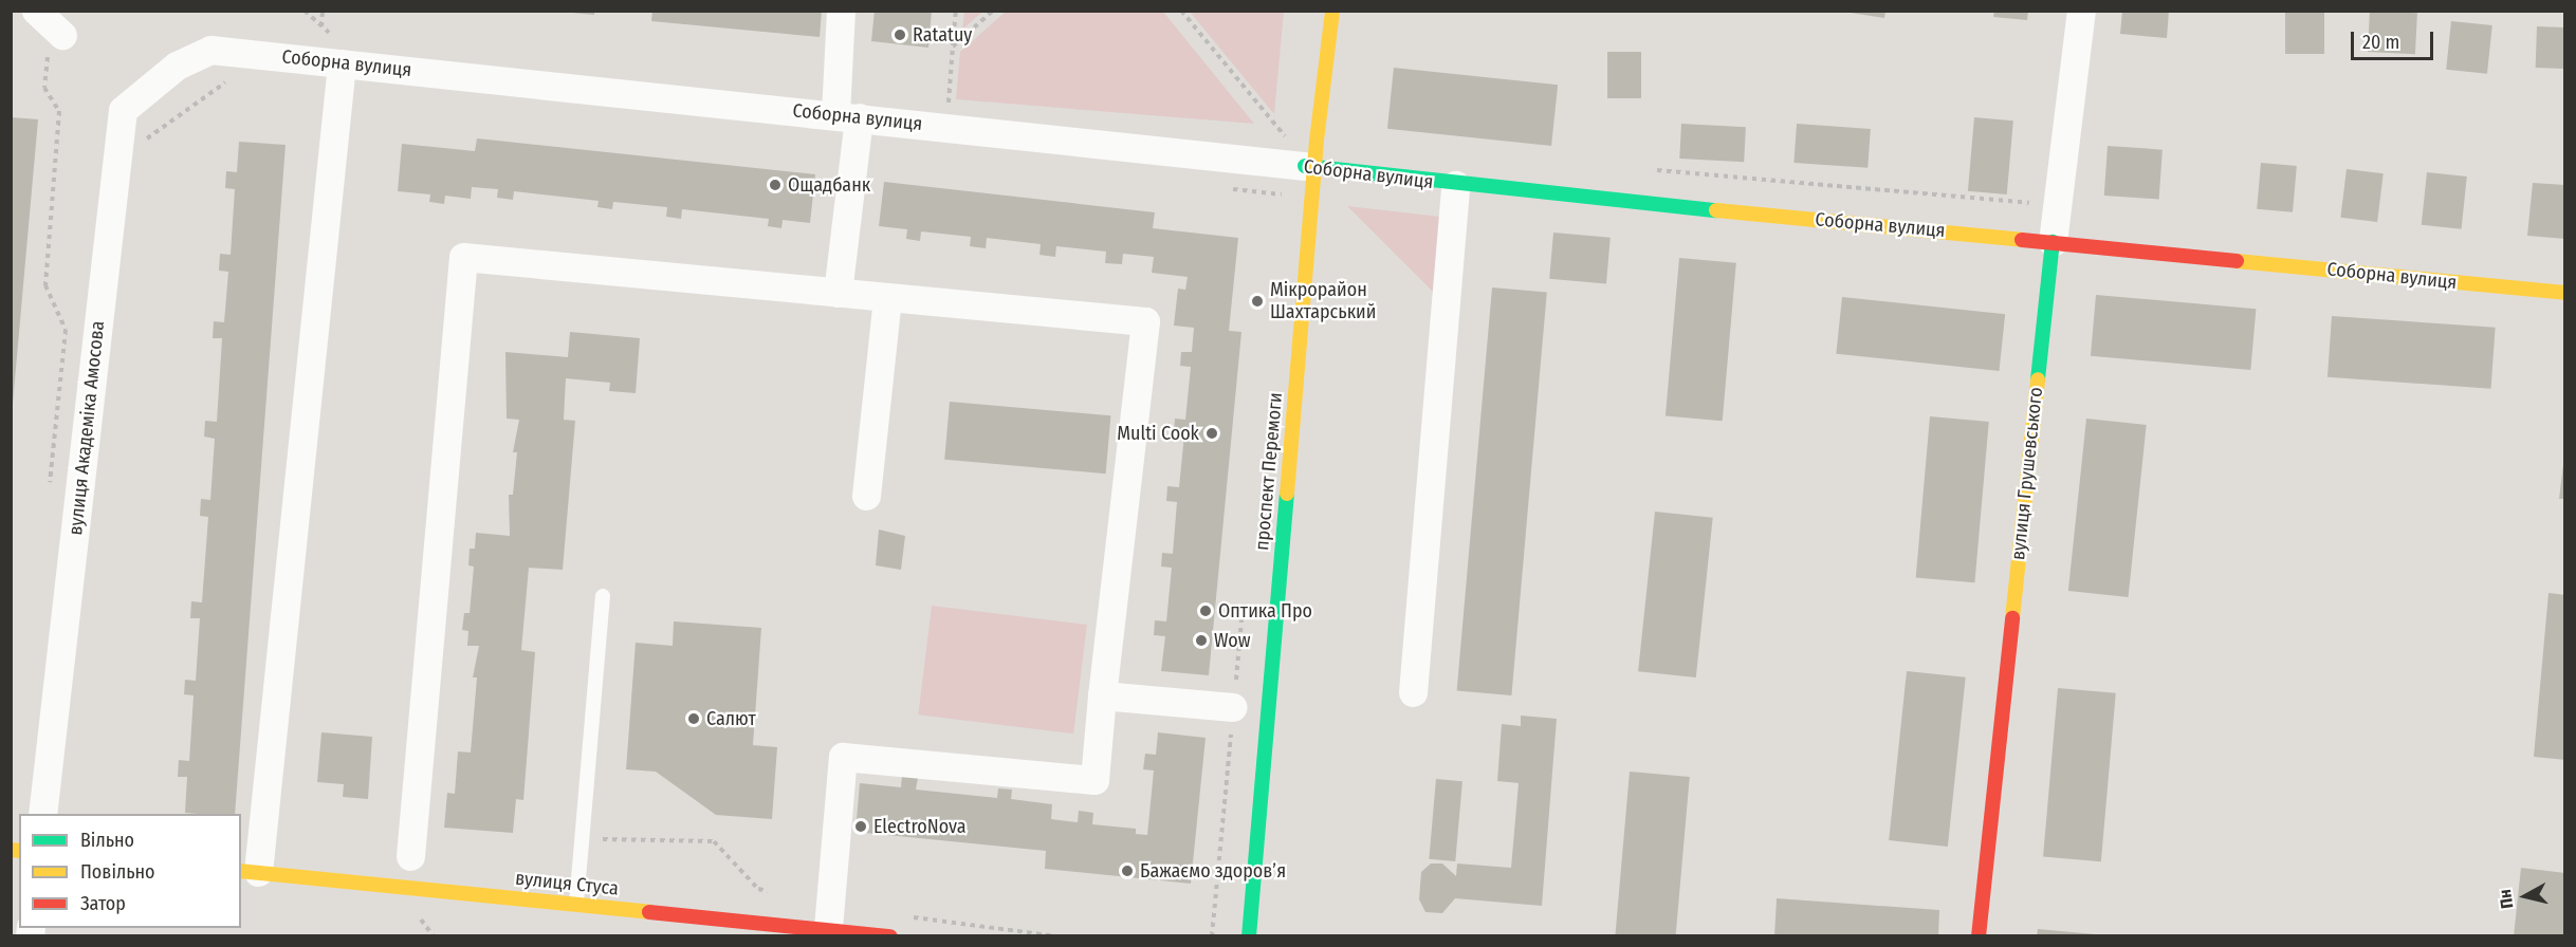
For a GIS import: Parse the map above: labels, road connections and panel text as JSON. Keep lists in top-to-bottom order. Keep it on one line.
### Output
{"streets":{"street":["Соборна вулиця","вулиця Академіка Амосова","проспект Перемоги","вулиця Грушевського","вулиця Стуса"]},"crossings":[["Соборна вулиця","вулиця Академіка Амосова"],["Соборна вулиця","проспект Перемоги"],["Соборна вулиця","вулиця Грушевського"]],"places":["Ratatuy","Ощадбанк","Мікрорайон Шахтарський","Multi Cook","Оптика Про","Wow","Салют","ElectroNova","Бажаємо здоровʼя"],"legend":["Вільно","Повільно","Затор"],"scale_bar":"20 m","north":"left"}
